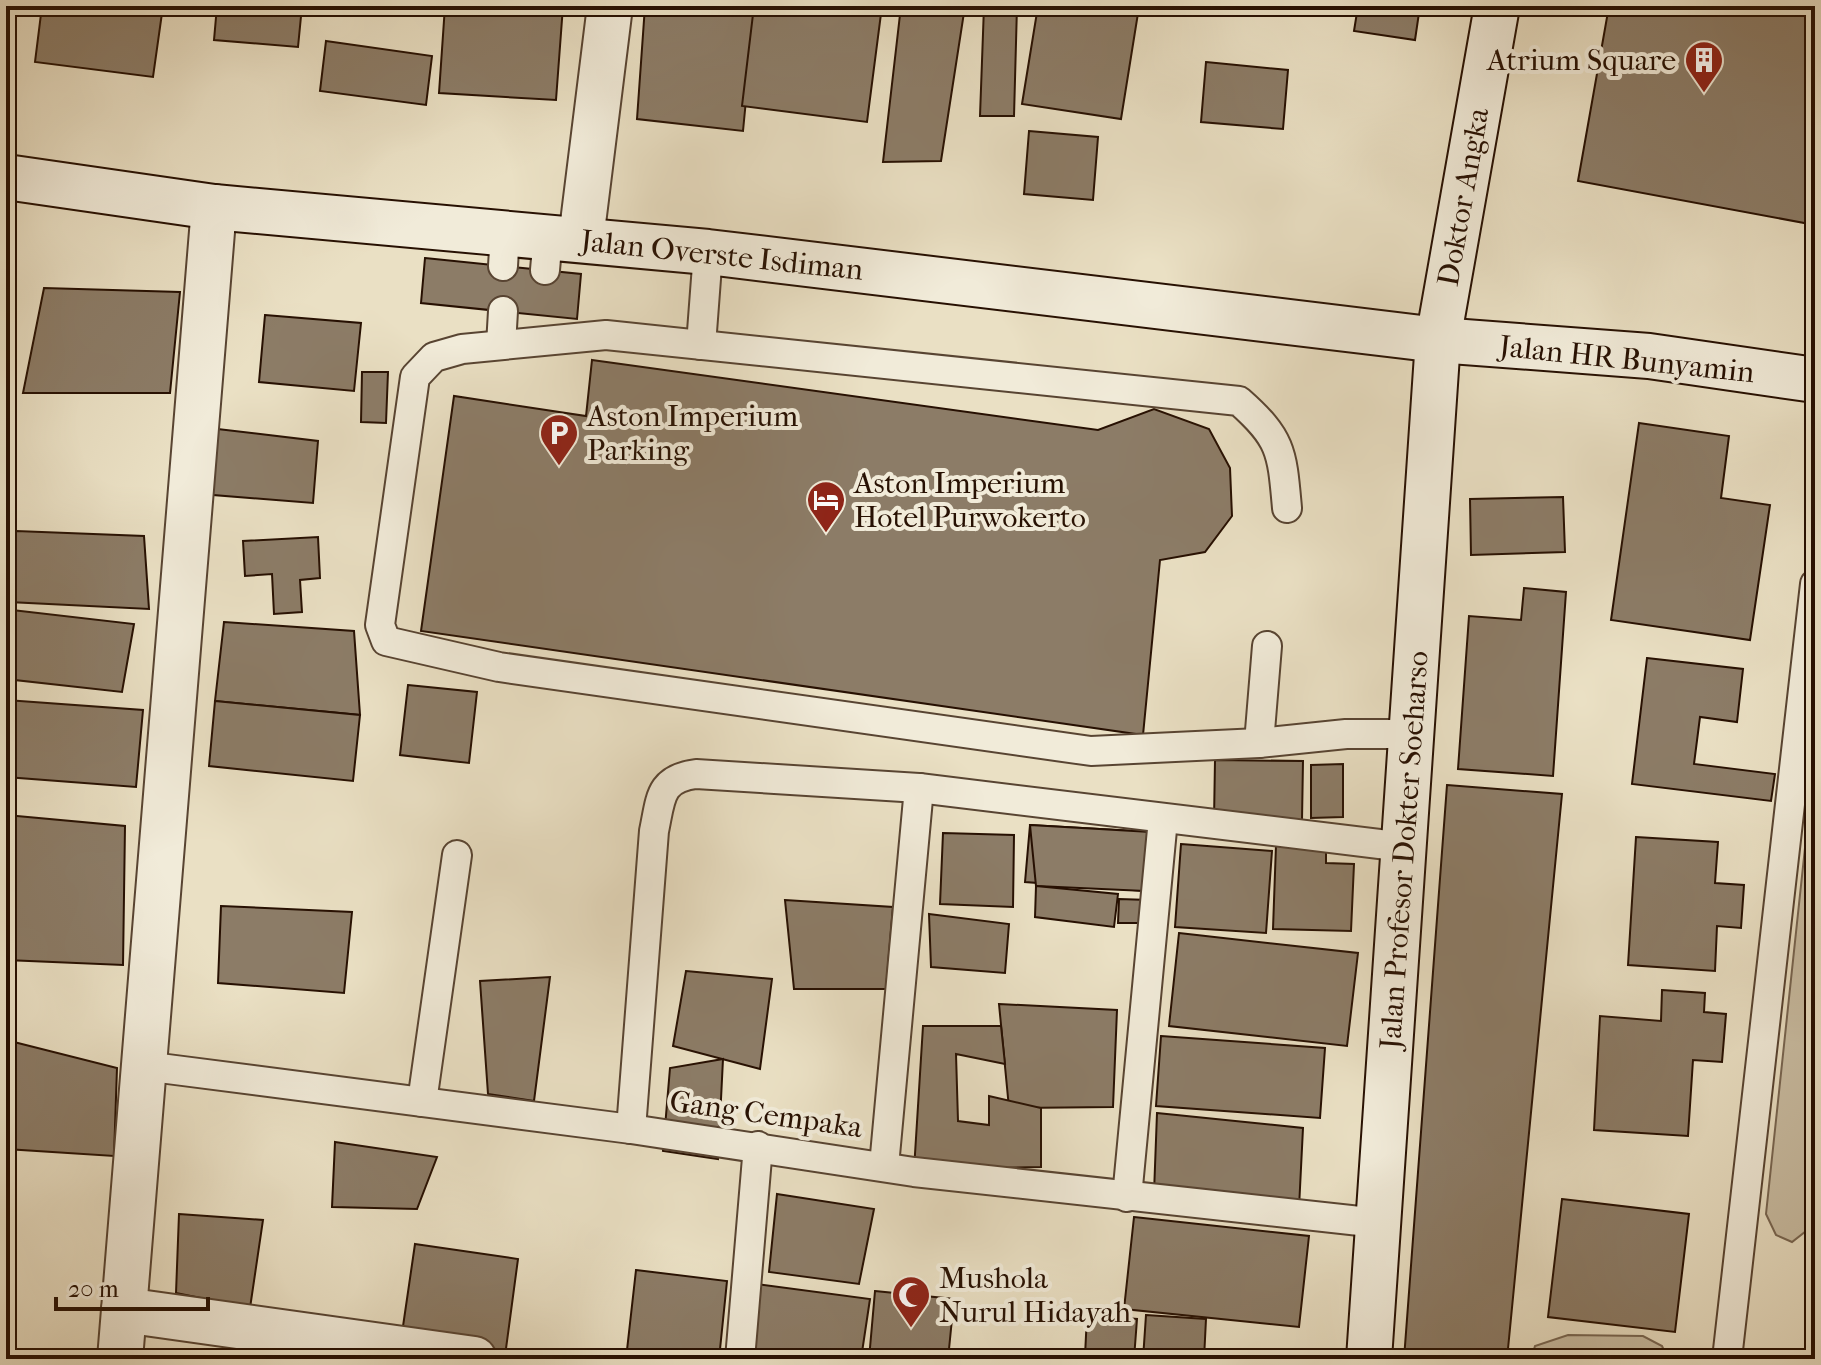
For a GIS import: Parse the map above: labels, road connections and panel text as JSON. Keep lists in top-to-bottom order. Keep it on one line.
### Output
{"streets":{"street":["Doktor Angka","Jalan Overste Isdiman","Jalan HR Bunyamin","Jalan Profesor Dokter Soeharso"],"lane":["Gang Cempaka"]},"crossings":[["Doktor Angka","Jalan Overste Isdiman"],["Doktor Angka","Jalan HR Bunyamin"],["Doktor Angka","Jalan Profesor Dokter Soeharso"],["Jalan Overste Isdiman","Jalan HR Bunyamin"],["Jalan Overste Isdiman","Jalan Profesor Dokter Soeharso"],["Jalan HR Bunyamin","Jalan Profesor Dokter Soeharso"],["Jalan Profesor Dokter Soeharso","Gang Cempaka"]],"places":{"building":["Atrium Square"],"parking":["Aston Imperium Parking"],"hotel":["Aston Imperium Hotel Purwokerto"],"mosque":["Mushola Nurul Hidayah"]},"scale_bar":"20 m"}
